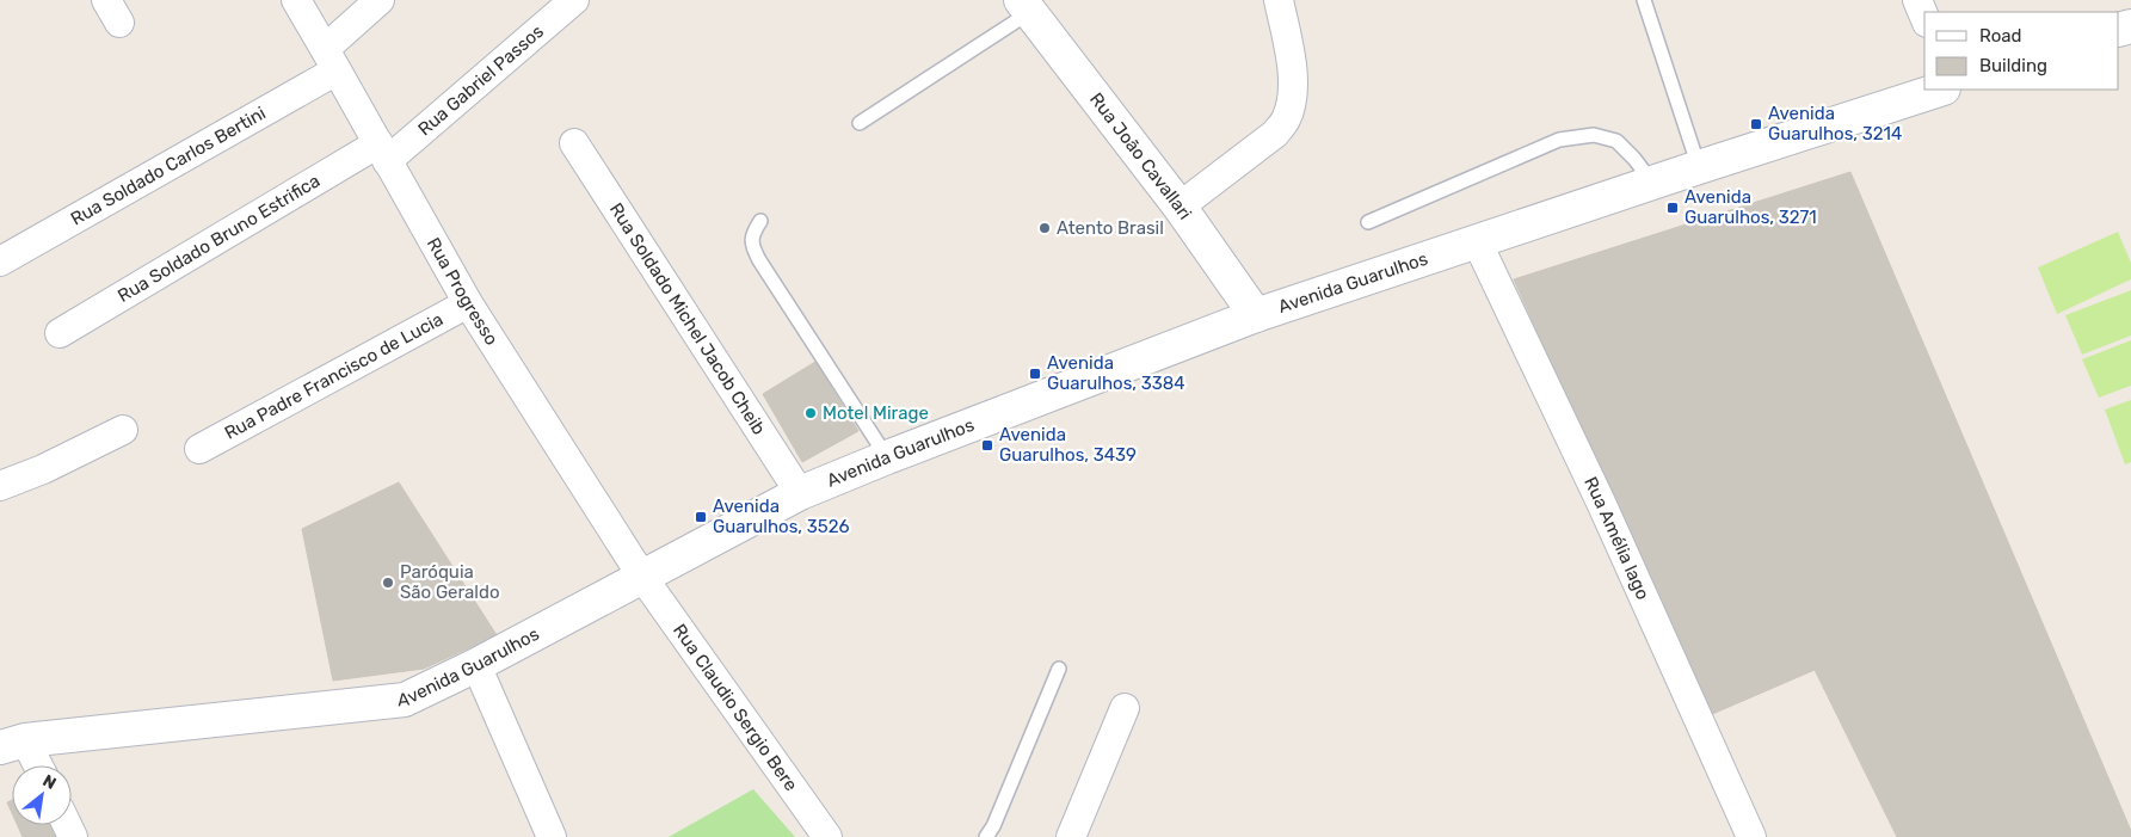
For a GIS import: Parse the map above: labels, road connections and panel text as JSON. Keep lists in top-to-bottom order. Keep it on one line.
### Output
{"streets":{"main road":["Rua João Cavallari","Avenida Guarulhos"],"street":["Rua Gabriel Passos","Rua Soldado Carlos Bertini","Rua Soldado Bruno Estrifica","Rua Progresso","Rua Soldado Michel Jacob Cheib","Rua Padre Francisco de Lucia","Rua Amélia lago","Rua Claudio Sergio Bere"]},"crossings":[["Rua Gabriel Passos","Rua Soldado Bruno Estrifica"],["Rua Gabriel Passos","Rua Progresso"],["Rua João Cavallari","Avenida Guarulhos"],["Rua Soldado Carlos Bertini","Rua Progresso"],["Rua Soldado Bruno Estrifica","Rua Progresso"],["Avenida Guarulhos","Rua Progresso"],["Avenida Guarulhos","Rua Soldado Michel Jacob Cheib"],["Avenida Guarulhos","Rua Amélia lago"],["Avenida Guarulhos","Rua Claudio Sergio Bere"],["Rua Progresso","Rua Padre Francisco de Lucia"],["Rua Progresso","Rua Claudio Sergio Bere"]],"places":{"transit":["Avenida Guarulhos, 3214","Avenida Guarulhos, 3271","Avenida Guarulhos, 3384","Avenida Guarulhos, 3439","Avenida Guarulhos, 3526"],"other":["Atento Brasil","Motel Mirage","Paróquia São Geraldo"]},"legend":["Road","Building"],"north":"top right"}
